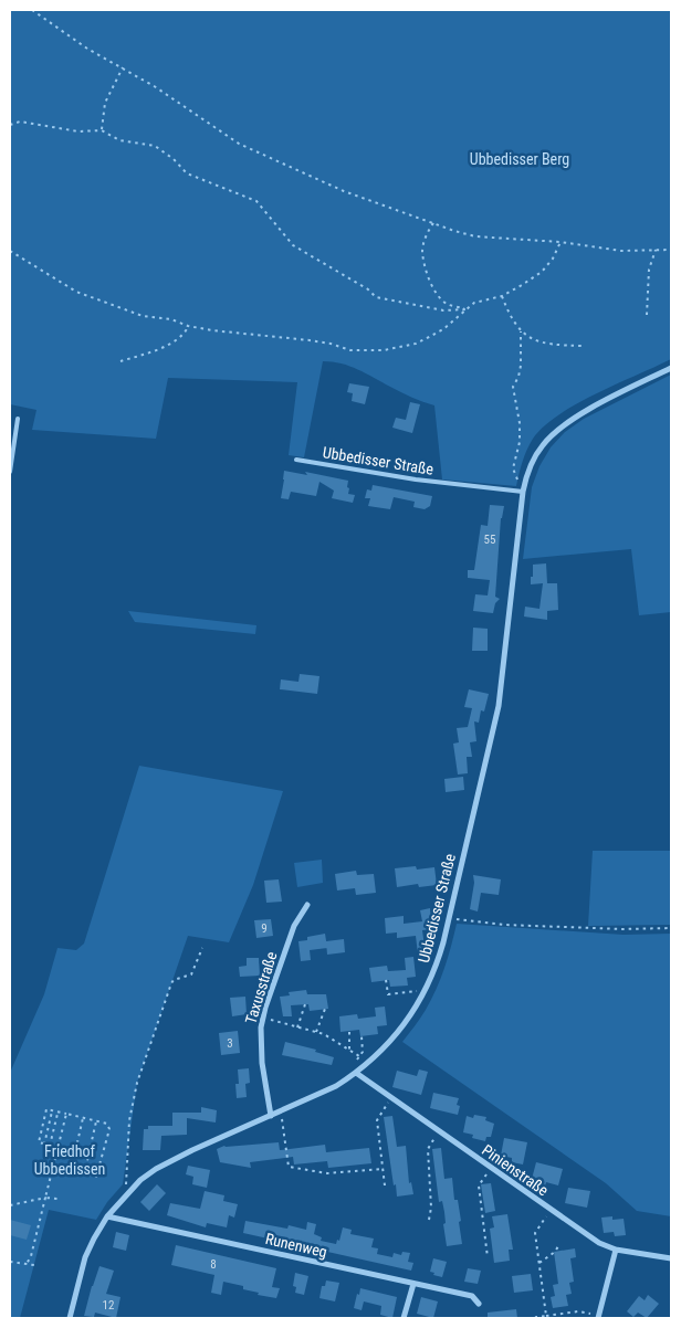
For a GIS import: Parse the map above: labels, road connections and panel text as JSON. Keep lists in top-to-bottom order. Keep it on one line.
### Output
{"streets":{"street":["Ubbedisser Straße","Taxusstraße","Pinienstraße","Runenweg"]},"crossings":[["Ubbedisser Straße","Taxusstraße"],["Ubbedisser Straße","Pinienstraße"],["Ubbedisser Straße","Runenweg"]],"parks":["Ubbedisser Berg","Friedhof Ubbedissen"],"house_numbers":["55","9","3","8","12"]}
